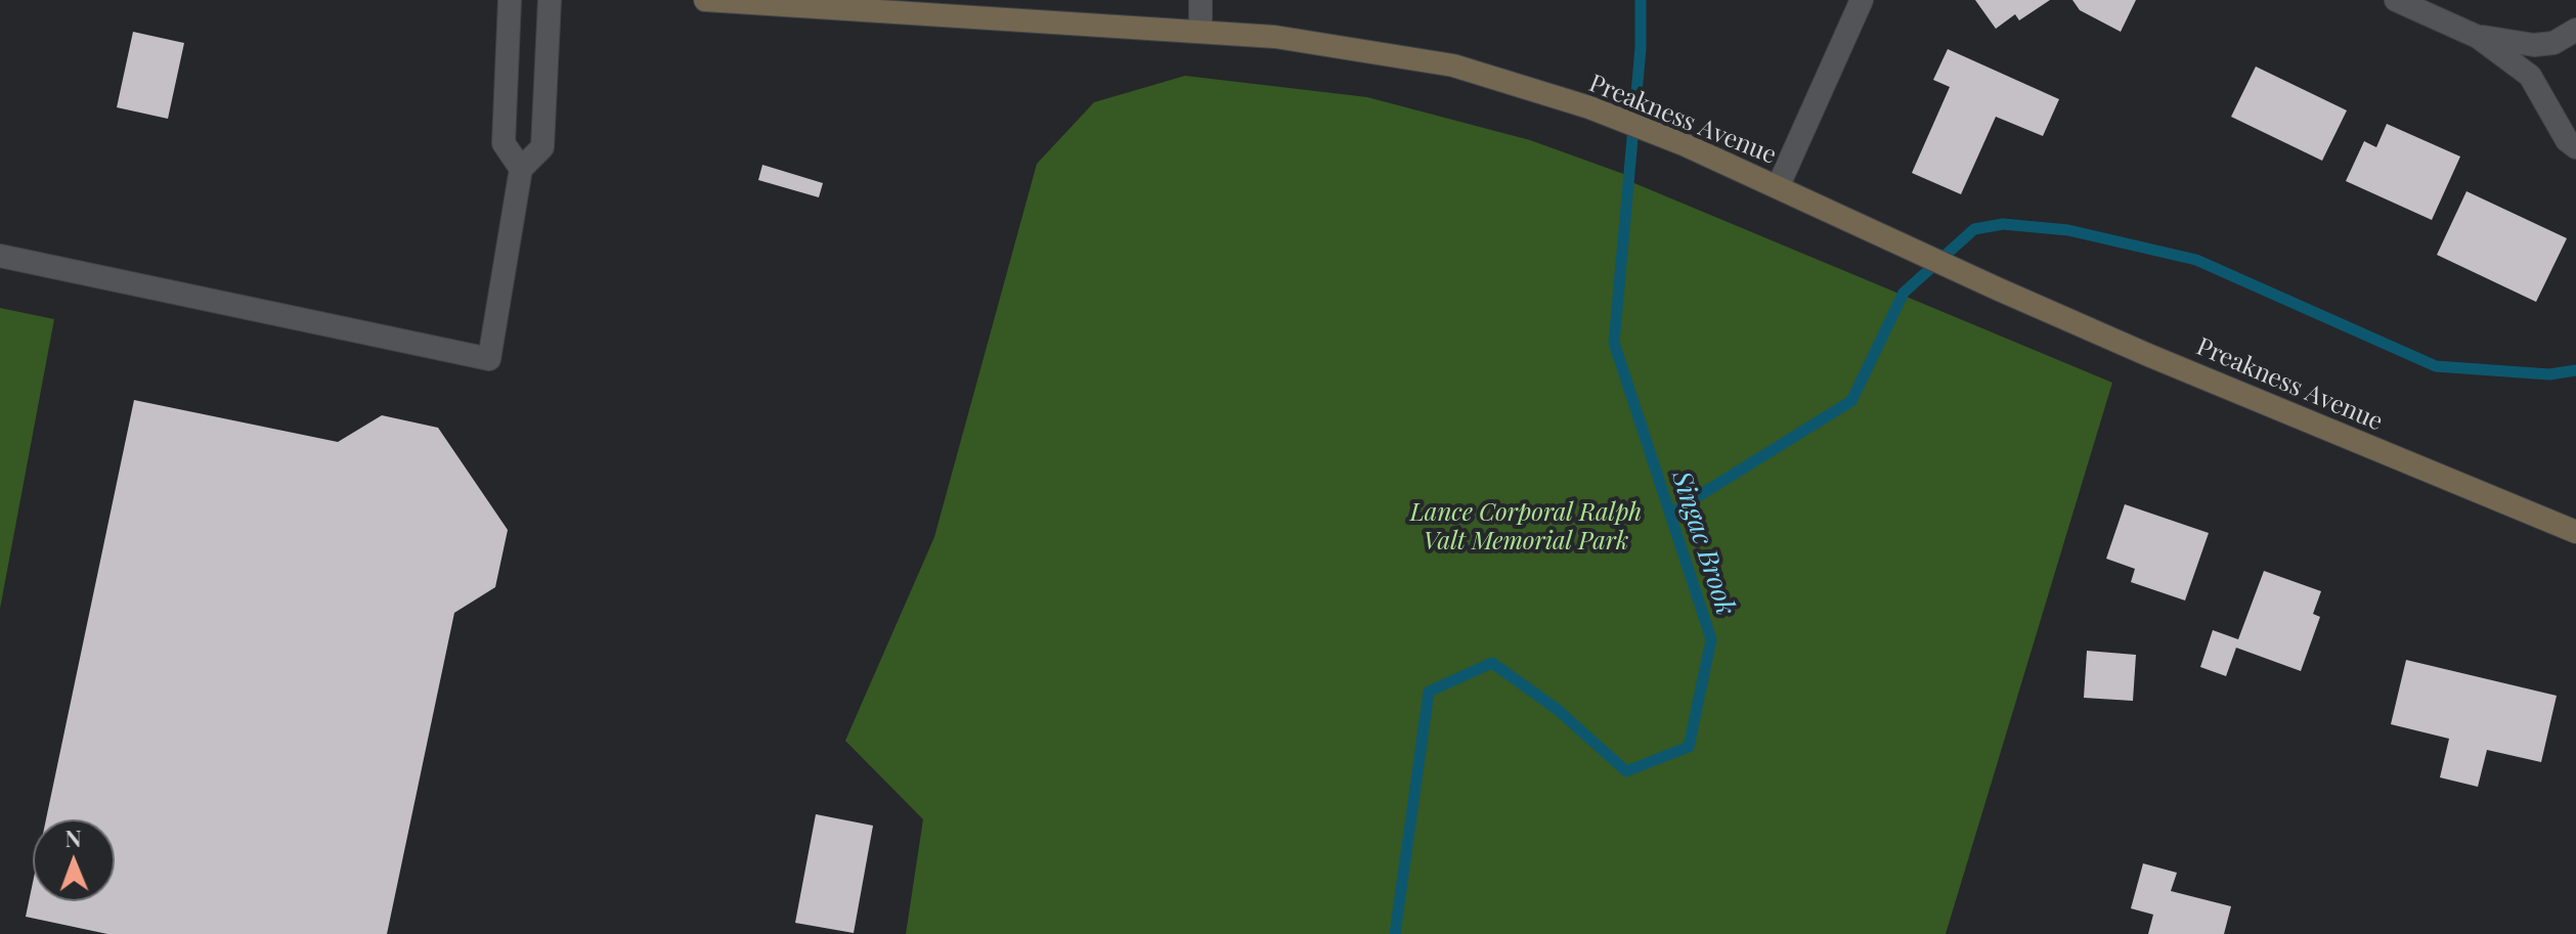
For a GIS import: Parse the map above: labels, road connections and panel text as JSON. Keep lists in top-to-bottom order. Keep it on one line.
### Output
{"streets":{"main road":["Preakness Avenue"]},"water":["Singac Brook"],"parks":["Lance Corporal Ralph Valt Memorial Park"],"north":"top"}
